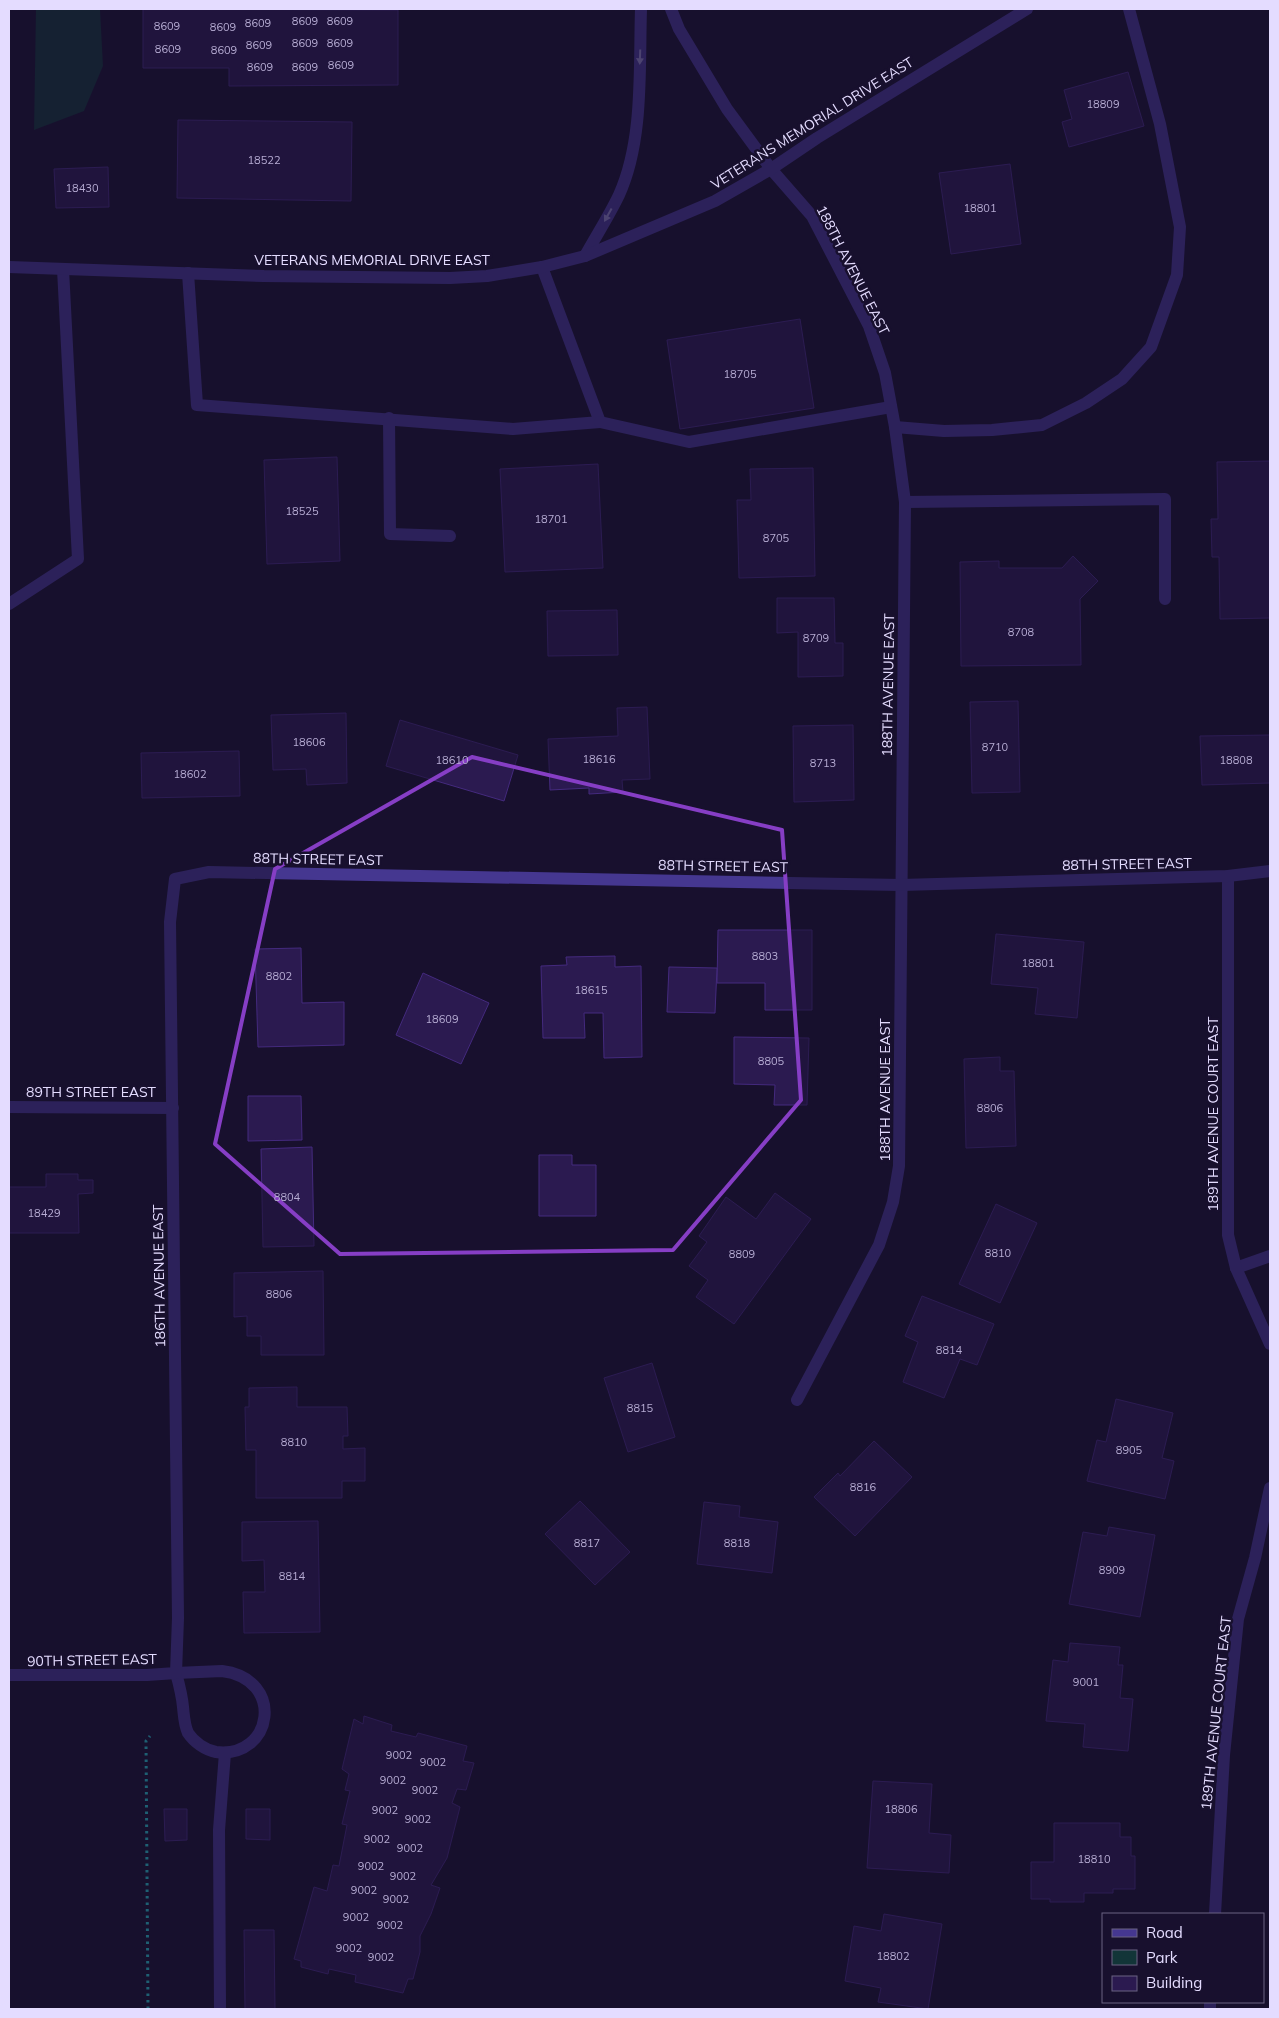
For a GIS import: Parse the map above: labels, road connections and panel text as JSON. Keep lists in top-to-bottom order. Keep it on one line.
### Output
{"streets":{"street":["VETERANS MEMORIAL DRIVE EAST","188TH AVENUE EAST","88TH STREET EAST","89TH STREET EAST","189TH AVENUE COURT EAST","186TH AVENUE EAST","90TH STREET EAST"]},"crossings":[["VETERANS MEMORIAL DRIVE EAST","188TH AVENUE EAST"],["188TH AVENUE EAST","88TH STREET EAST"],["88TH STREET EAST","189TH AVENUE COURT EAST"],["88TH STREET EAST","186TH AVENUE EAST"],["89TH STREET EAST","186TH AVENUE EAST"],["186TH AVENUE EAST","90TH STREET EAST"]],"house_numbers":["8609","8609","8609","8609","8609","8609","8609","8609","8609","8609","8609","8609","8609","18809","18522","18430","18801","18705","18525","18701","8705","8708","8709","18606","8710","18616","18610","18808","8713","18602","8803","18801","8802","18615","18609","8805","8806","8804","18429","8810","8809","8806","8814","8815","8810","8905","8816","8817","8818","8909","8814","9001","9002","9002","9002","9002","18806","9002","9002","9002","9002","18810","9002","9002","9002","9002","9002","9002","9002","18802","9002"],"legend":["Road","Park","Building"]}
